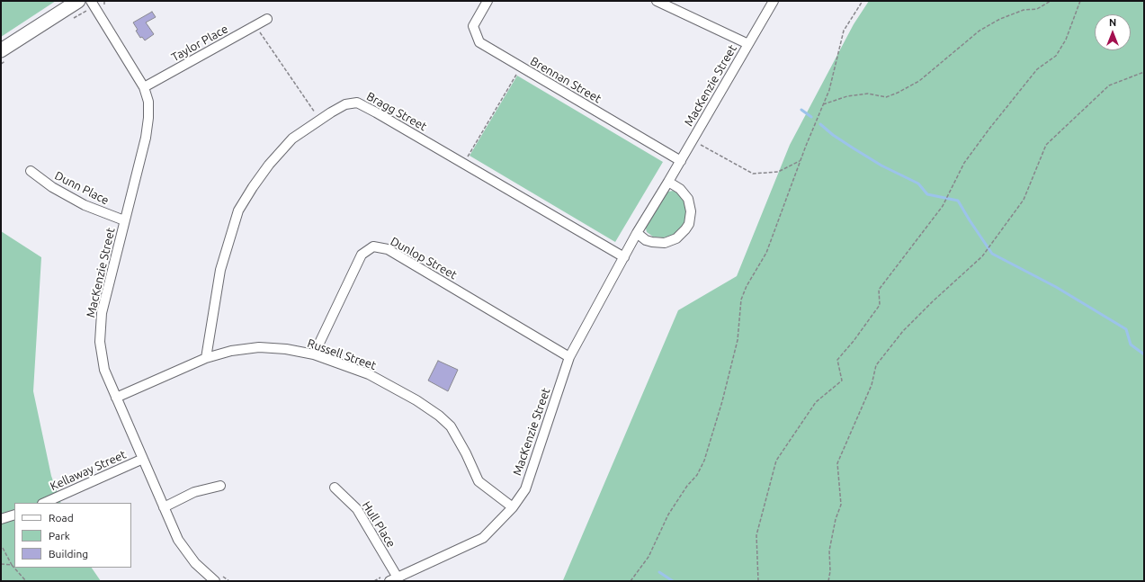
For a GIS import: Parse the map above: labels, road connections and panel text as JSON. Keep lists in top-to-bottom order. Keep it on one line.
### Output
{"streets":{"street":["Taylor Place","Brennan Street","MacKenzie Street","Bragg Street","Dunn Place","Dunlop Street","Russell Street","Kellaway Street","Hull Place"]},"crossings":[["Taylor Place","MacKenzie Street"],["Brennan Street","MacKenzie Street"],["MacKenzie Street","Bragg Street"],["MacKenzie Street","Dunn Place"],["MacKenzie Street","Dunlop Street"],["MacKenzie Street","Russell Street"],["MacKenzie Street","Kellaway Street"],["MacKenzie Street","Hull Place"],["Bragg Street","Russell Street"],["Dunlop Street","Russell Street"]],"legend":["Road","Park","Building"],"north":"top"}
